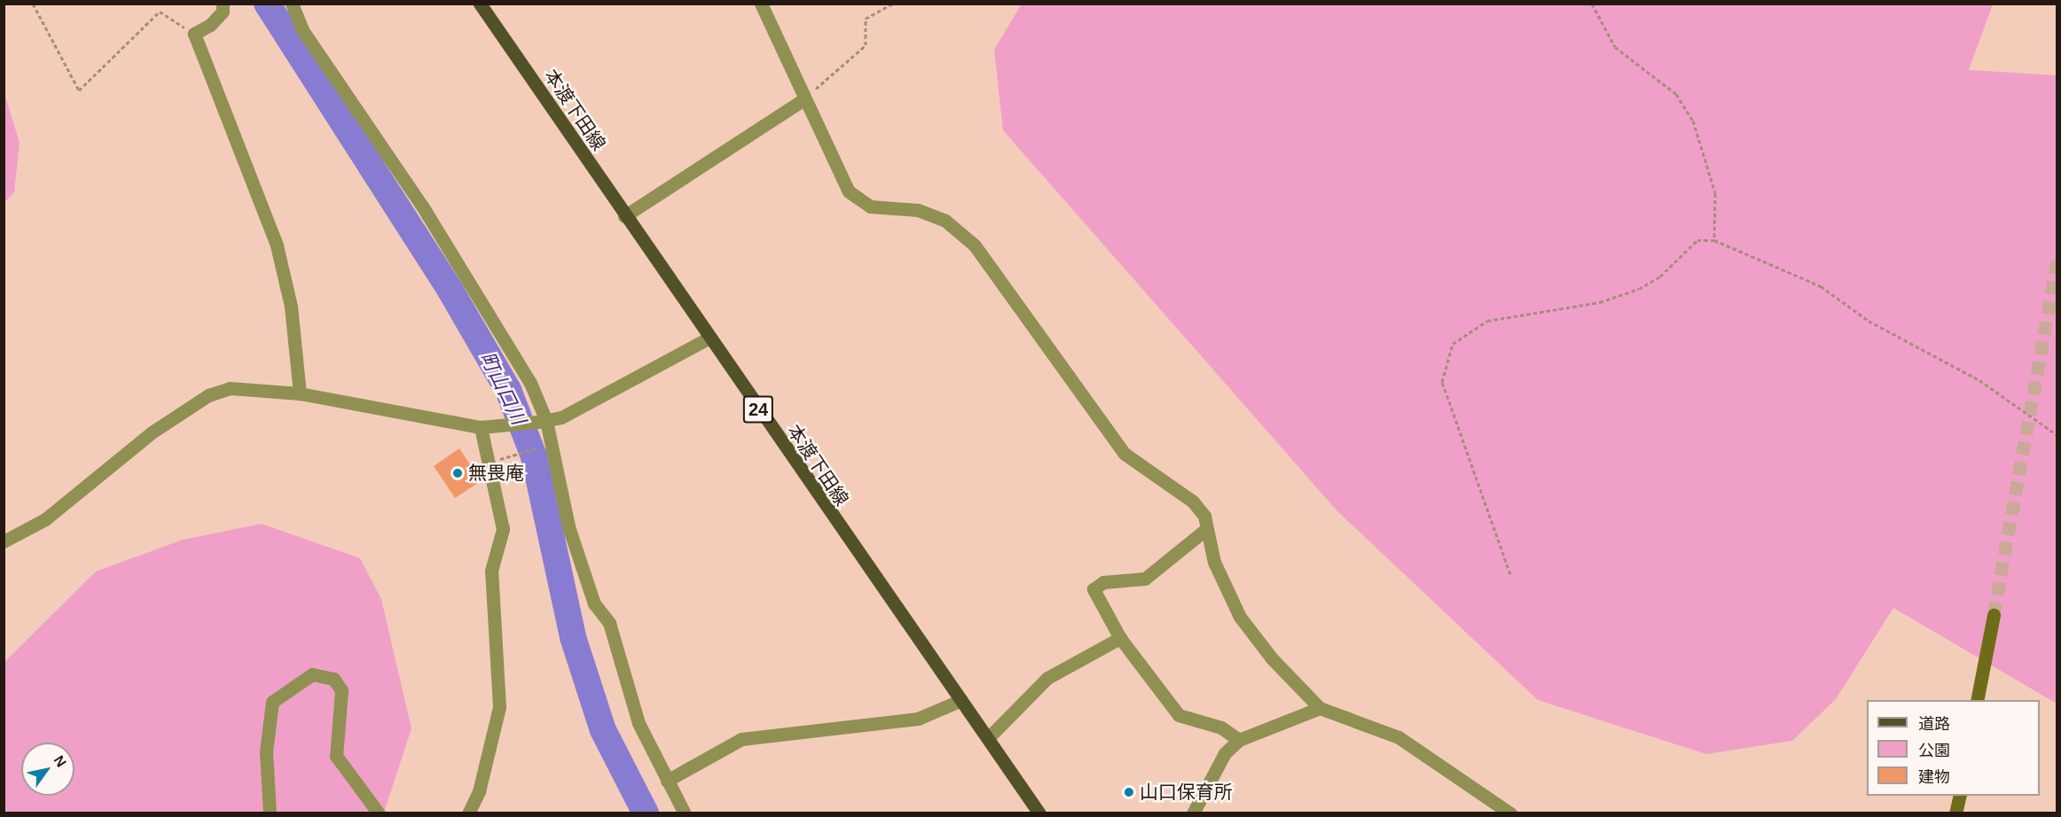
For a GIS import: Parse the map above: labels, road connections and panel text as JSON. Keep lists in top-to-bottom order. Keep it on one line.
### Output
{"streets":{"main road":["本渡下田線","24"]},"water":["町山口川"],"places":["無畏庵","山口保育所"],"legend":["道路","公園","建物"],"north":"top right"}
